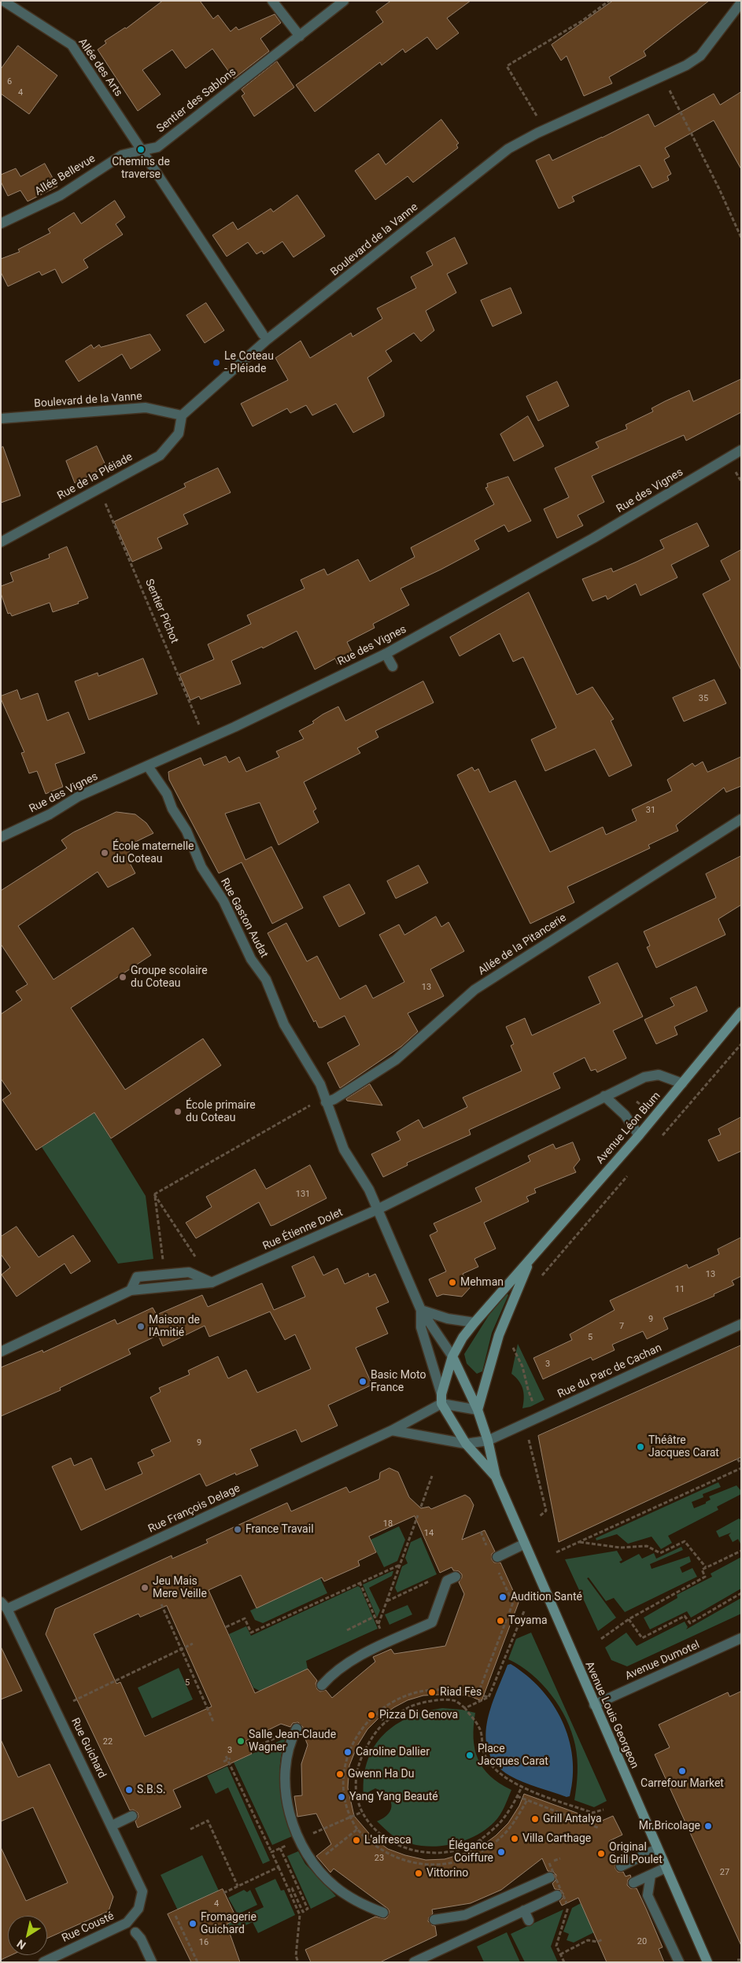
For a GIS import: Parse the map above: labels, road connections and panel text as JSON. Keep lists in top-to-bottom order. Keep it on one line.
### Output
{"streets":{"main road":["Avenue Léon Blum","Avenue Louis Georgeon"],"street":["Allée des Arts","Sentier des Sablons","Allée Bellevue","Boulevard de la Vanne","Rue de la Pléiade","Rue des Vignes","Rue Gaston Audat","Allée de la Pitancerie","Rue Étienne Dolet","Rue du Parc de Cachan","Rue François Delage","Avenue Dumotel","Rue Guichard","Rue Cousté"],"path":["Sentier Pichot"]},"crossings":[["Allée des Arts","Sentier des Sablons"],["Allée des Arts","Allée Bellevue"],["Sentier des Sablons","Allée Bellevue"],["Boulevard de la Vanne","Rue de la Pléiade"],["Rue des Vignes","Rue Gaston Audat"],["Rue Gaston Audat","Allée de la Pitancerie"],["Rue Gaston Audat","Rue Étienne Dolet"],["Rue Gaston Audat","Avenue Louis Georgeon"],["Avenue Léon Blum","Rue Étienne Dolet"],["Avenue Léon Blum","Avenue Louis Georgeon"],["Rue Étienne Dolet","Avenue Louis Georgeon"],["Rue du Parc de Cachan","Avenue Louis Georgeon"],["Rue François Delage","Avenue Louis Georgeon"],["Rue François Delage","Rue Guichard"],["Avenue Dumotel","Avenue Louis Georgeon"],["Rue Guichard","Rue Cousté"]],"places":["Chemins de traverse","Le Coteau - Pléiade","École maternelle du Coteau","Groupe scolaire du Coteau","École primaire du Coteau","Mehman","Maison de l'Amitié","Basic Moto France","Théâtre Jacques Carat","France Travail","Jeu Mais Mere Veille","Audition Santé","Toyama","Riad Fès","Pizza Di Genova","Salle Jean-Claude Wagner","Caroline Dallier","Place Jacques Carat","Carrefour Market","Gwenn Ha Du","S.B.S.","Yang Yang Beauté","Grill Antalya","Mr.Bricolage","Villa Carthage","L'alfresca","Élégance Coiffure","Original Grill Poulet","Vittorino","Fromagerie Guichard"],"house_numbers":["6","4","35","31","13","131","13","11","9","7","5","3","9","18","14","5","22","3","23","27","4","20","16"],"north":"bottom left"}
